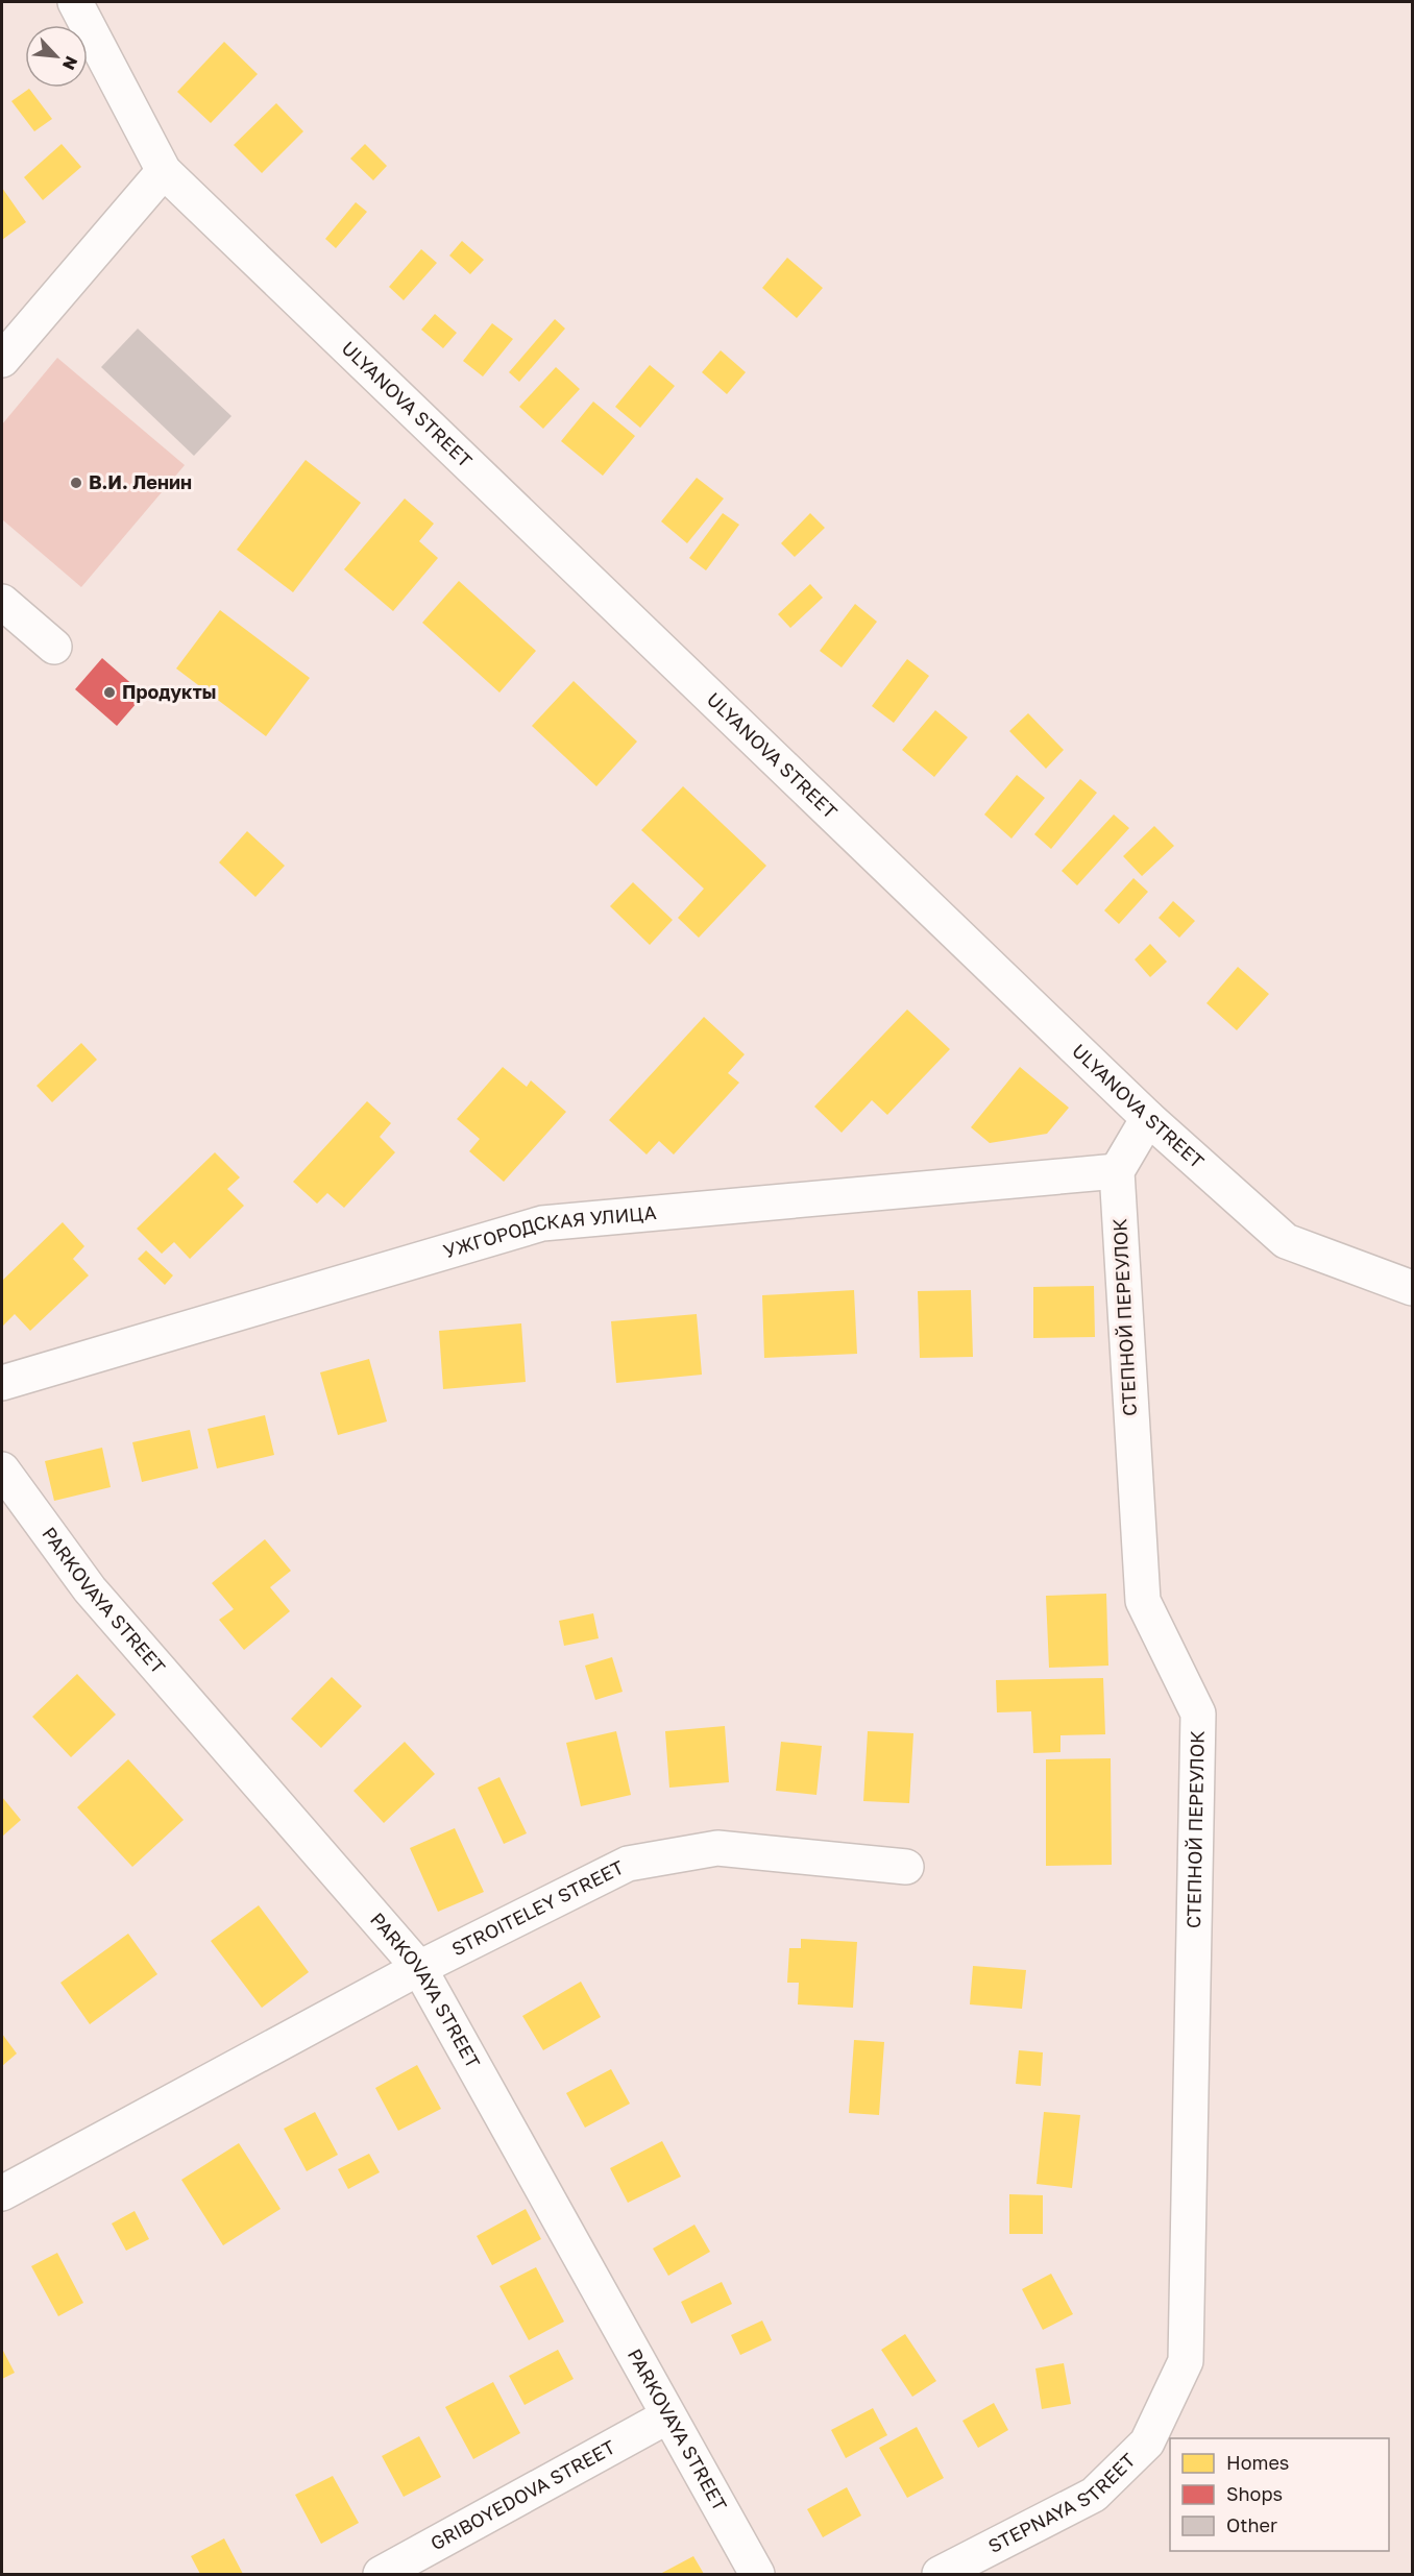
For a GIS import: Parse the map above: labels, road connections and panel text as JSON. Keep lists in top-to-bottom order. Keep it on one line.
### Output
{"streets":{"street":["ULYANOVA STREET","УЖГОРОДСКАЯ УЛИЦА","СТЕПНОЙ ПЕРЕУЛОК","PARKOVAYA STREET","STROITELEY STREET","GRIBOYEDOVA STREET","STEPNAYA STREET"]},"crossings":[["УЖГОРОДСКАЯ УЛИЦА","СТЕПНОЙ ПЕРЕУЛОК"],["СТЕПНОЙ ПЕРЕУЛОК","STEPNAYA STREET"],["PARKOVAYA STREET","STROITELEY STREET"],["PARKOVAYA STREET","GRIBOYEDOVA STREET"]],"places":["В.И. Ленин","Продукты"],"legend":["Homes","Shops","Other"],"north":"bottom right"}
